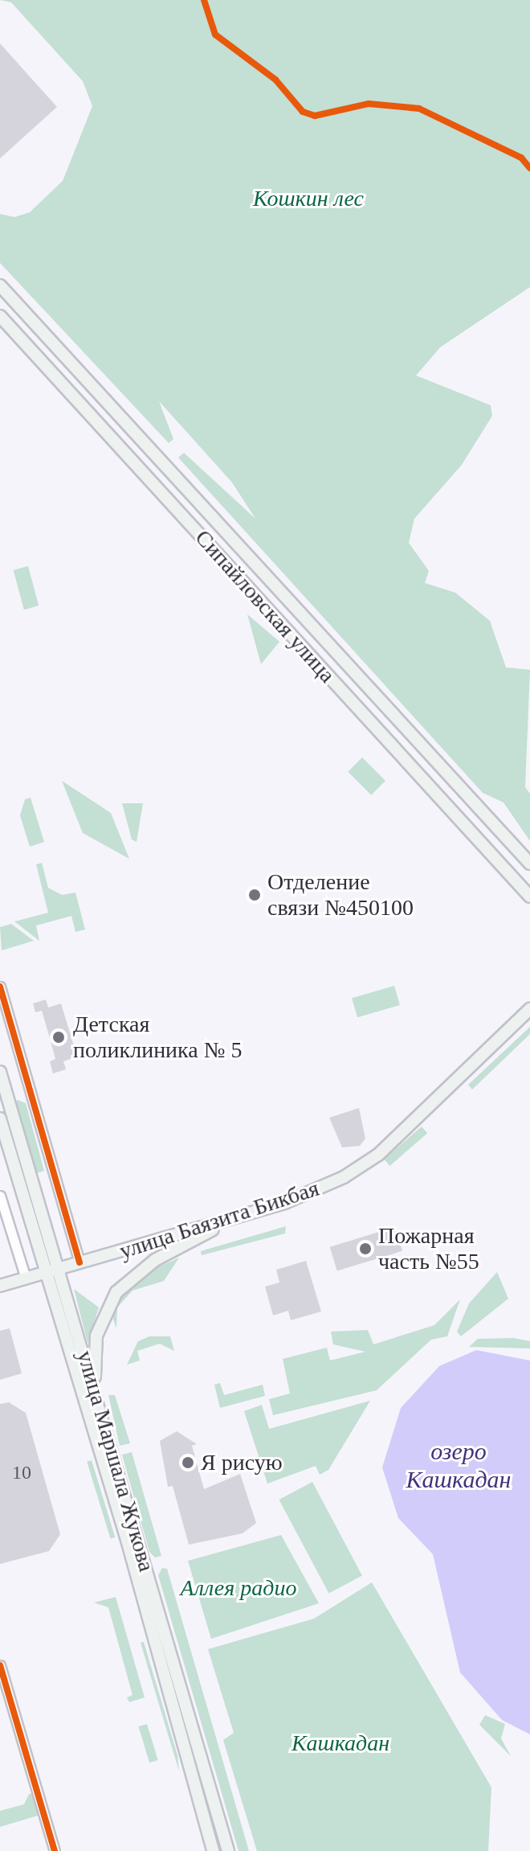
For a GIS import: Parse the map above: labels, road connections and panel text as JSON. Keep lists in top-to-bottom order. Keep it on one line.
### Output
{"streets":{"main road":["Сипайловская улица","улица Баязита Бикбая","улица Маршала Жукова"]},"crossings":[["улица Баязита Бикбая","улица Маршала Жукова"]],"water":["озеро Кашкадан"],"parks":["Кошкин лес","Аллея радио","Кашкадан"],"places":["Отделение связи №450100","Детская поликлиника № 5","Пожарная часть №55","Я рисую"],"house_numbers":["10"]}
